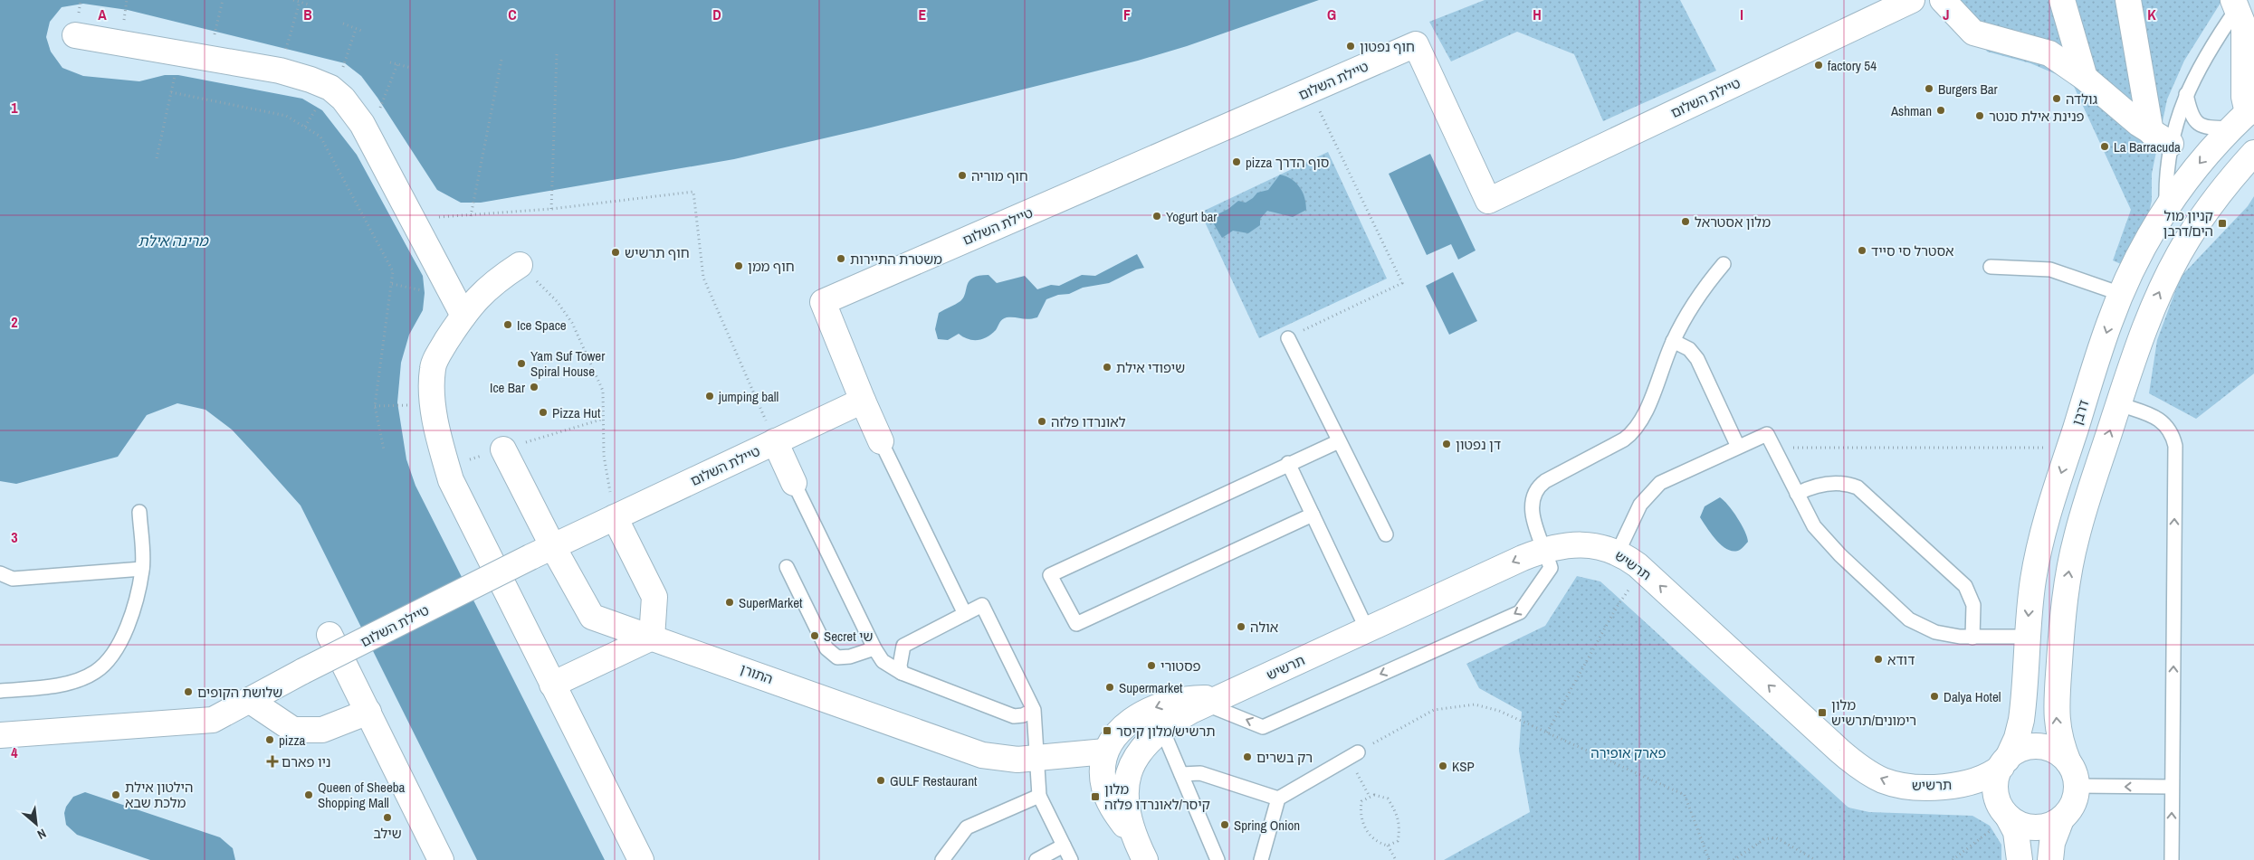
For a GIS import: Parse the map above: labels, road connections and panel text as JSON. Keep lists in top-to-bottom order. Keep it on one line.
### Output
{"streets":{"street":["טיילת השלום","דרבן","תרשיש","התורן"]},"crossings":[["טיילת השלום","התורן"],["דרבן","תרשיש"],["תרשיש","התורן"]],"one_way":["תרשיש"],"water":["מרינה אילת"],"parks":["פארק אופירה"],"places":{"other":["חוף נפטון","factory 54","Burgers Bar","גולדה","Ashman","פנינת אילת סנטר","La Barracuda","pizza סוף הדרך","חוף מוריה","Yogurt bar","מלון אסטראל","אסטרל סי סייד","חוף תרשיש","משטרת התיירות","חוף ממן","Ice Space","Yam Suf Tower Spiral House","שיפודי אילת","Ice Bar","jumping ball","Pizza Hut","לאונרדו פלזה","דן נפטון","SuperMarket","אולה","Secret שי","דודא","פסטורי","Supermarket","שלושת הקופים","Dalya Hotel","pizza","רק בשרים","KSP","GULF Restaurant","הילטון אילת מלכת שבא","Queen of Sheeba Shopping Mall","שילב","Spring Onion"],"transit":["קניון מול הים/דרבן","מלון רימונים/תרשיש","תרשיש/מלון קיסר","מלון קיסר/לאונרדו פלזה"],"health":["ניו פארם"]},"north":"bottom right","grid":{"columns":["A","B","C","D","E","F","G","H","I","J","K"],"rows":["1","2","3","4"]}}
